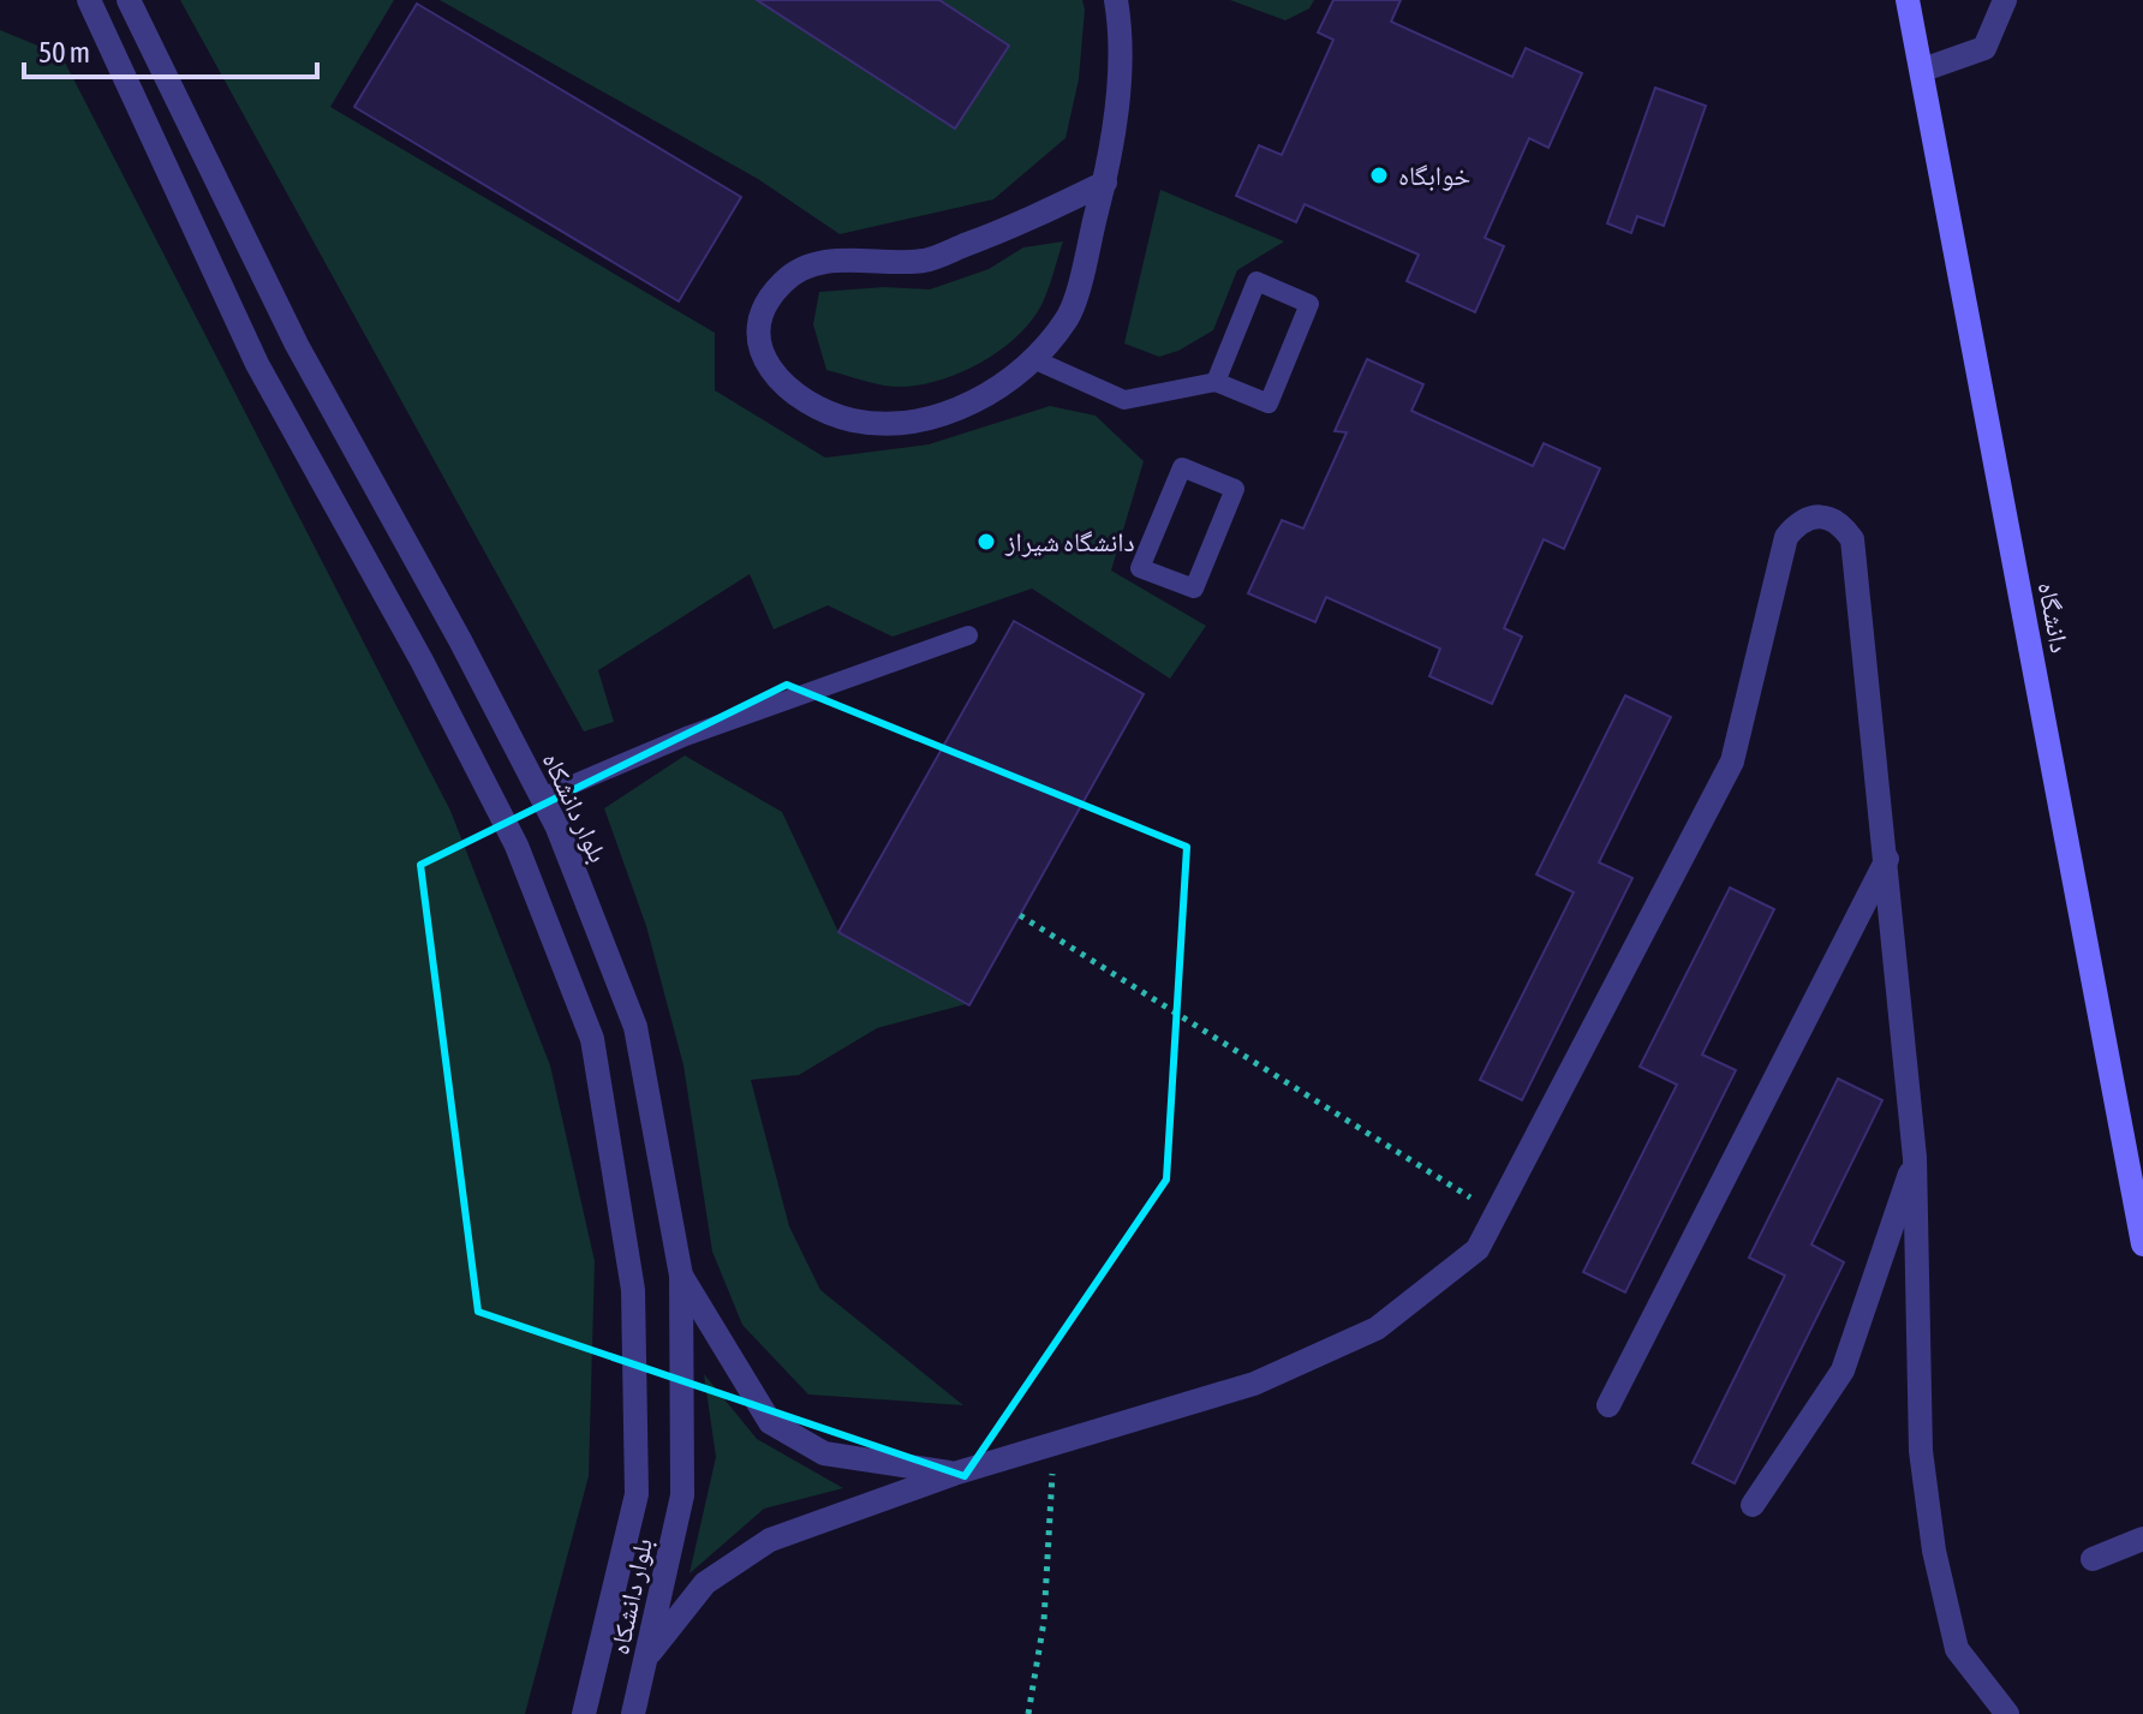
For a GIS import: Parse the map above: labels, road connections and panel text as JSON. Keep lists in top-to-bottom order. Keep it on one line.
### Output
{"streets":{"street":["دانشگاه","بلوار دانشکاه"]},"places":["خوابگاه","دانشگاه شیراز"],"scale_bar":"50 m"}
